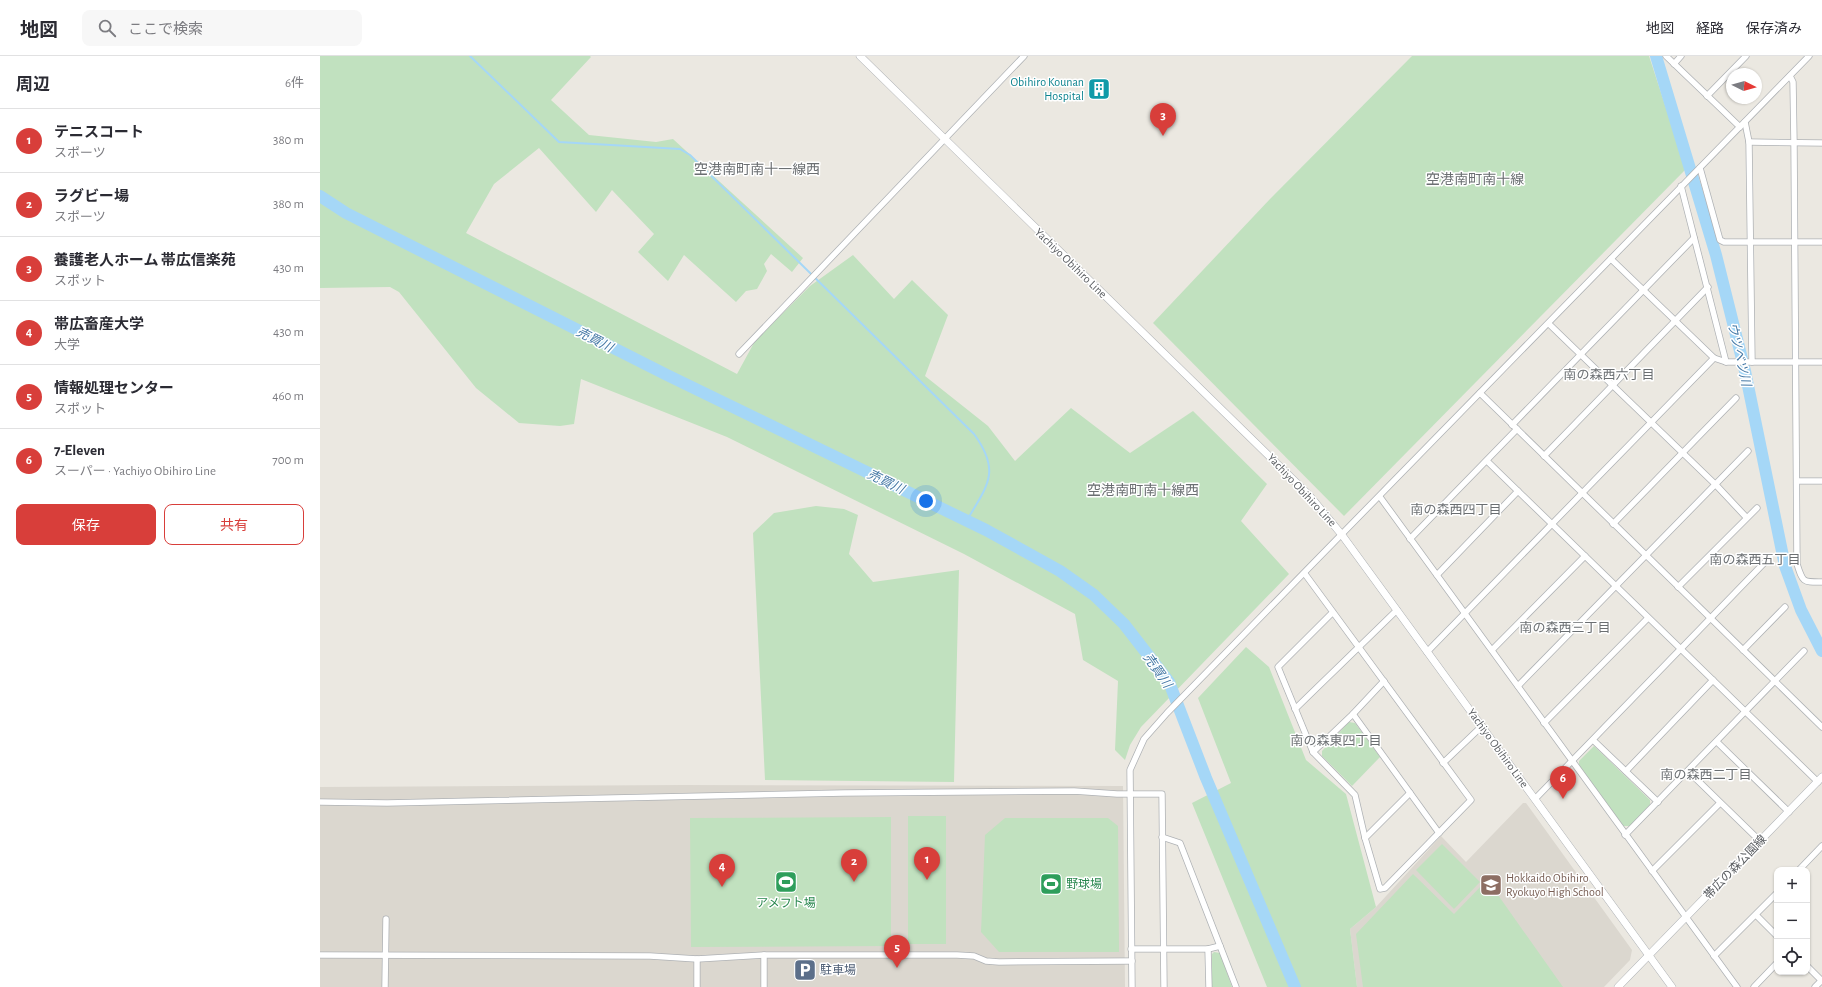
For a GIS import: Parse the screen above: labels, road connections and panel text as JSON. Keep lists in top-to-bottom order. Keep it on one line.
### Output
{"streets":{"main road":["Yachiyo Obihiro Line","帯広の森公園線"]},"crossings":[["Yachiyo Obihiro Line","帯広の森公園線"]],"districts":["空港南町南十一線西","空港南町南十線","南の森西六丁目","空港南町南十線西","南の森西四丁目","南の森西五丁目","南の森西三丁目","南の森東四丁目","南の森西二丁目"],"water":["売買川","ウツベツ川"],"places":{"building":["Obihiro Kounan Hospital"],"sports":["アメフト場","野球場"],"school or university":["Hokkaido Obihiro Ryokuyo High School"],"parking":["駐車場"]},"north":"right","page":{"header":"地図","search":"ここで検索","nav":["地図","経路","保存済み"],"heading":["周辺","6件"],"pins":["3","6","1","2","4","5"],"list":[{"mark":"1","name":"テニスコート","note":"スポーツ","value":"380 m"},{"mark":"2","name":"ラグビー場","note":"スポーツ","value":"380 m"},{"mark":"3","name":"養護老人ホーム 帯広信楽苑","note":"スポット","value":"430 m"},{"mark":"4","name":"帯広畜産大学","note":"大学","value":"430 m"},{"mark":"5","name":"情報処理センター","note":"スポット","value":"460 m"},{"mark":"6","name":"7-Eleven","note":"スーパー · Yachiyo Obihiro Line","value":"700 m"}],"buttons":["保存","共有"],"map_buttons":["+","−"]}}
